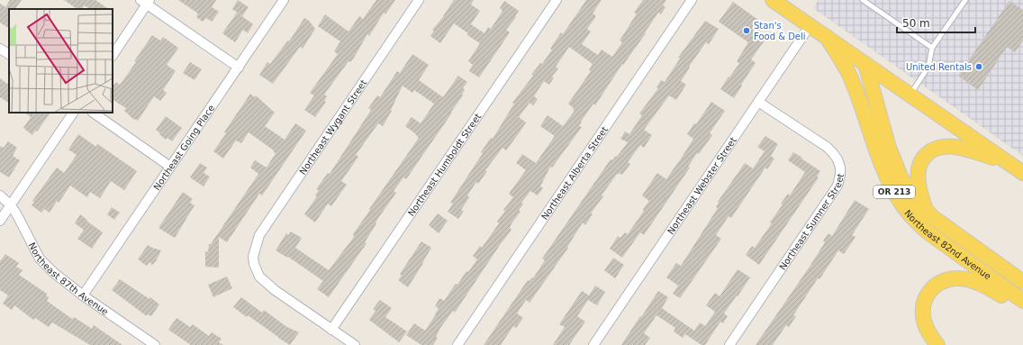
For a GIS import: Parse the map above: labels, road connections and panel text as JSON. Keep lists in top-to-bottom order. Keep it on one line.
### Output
{"streets":{"main road":["OR 213","Northeast 82nd Avenue"],"street":["Northeast Wygant Street","Northeast Going Place","Northeast Humboldt Street","Northeast Alberta Street","Northeast Webster Street","Northeast Sumner Street","Northeast 87th Avenue"]},"crossings":[["Northeast Wygant Street","Northeast Humboldt Street"],["Northeast Going Place","Northeast 87th Avenue"],["Northeast Webster Street","Northeast Sumner Street"],["Northeast Webster Street","Northeast 82nd Avenue"]],"places":["Stan's Food & Deli","United Rentals"],"scale_bar":"50 m"}
